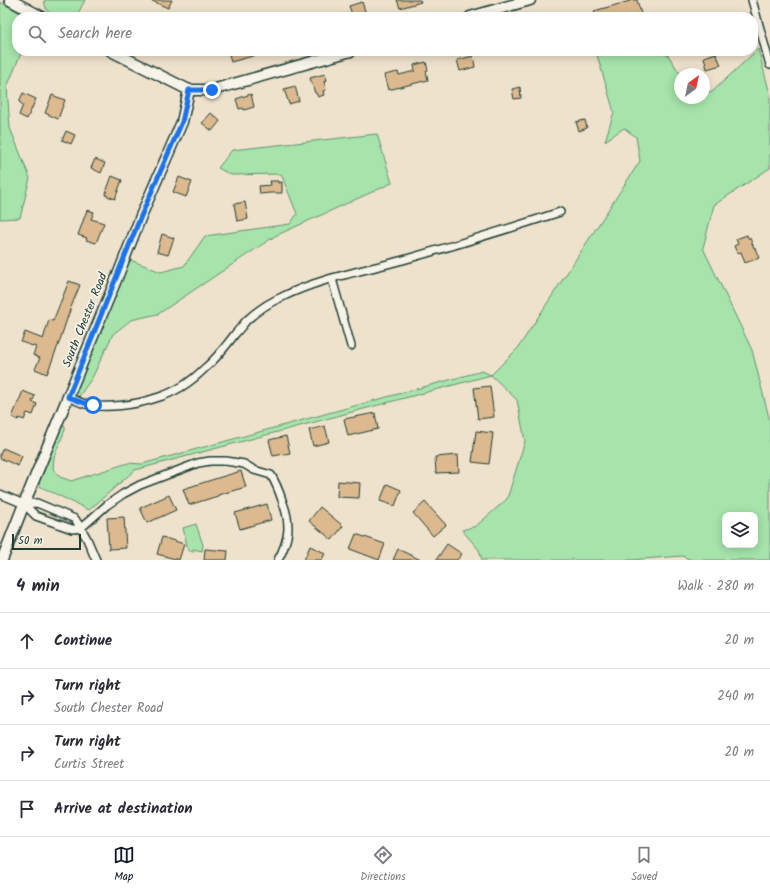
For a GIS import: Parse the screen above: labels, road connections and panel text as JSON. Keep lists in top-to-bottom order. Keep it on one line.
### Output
{"streets":{"street":["South Chester Road"]},"scale_bar":"50 m","north":"top right","page":{"search":"Search here","scale":"50 m","heading":["4 min","Walk · 280 m"],"list":[["Continue","20 m"],["Turn right","South Chester Road","240 m"],["Turn right","Curtis Street","20 m"],"Arrive at destination"],"nav":["Map","Directions","Saved"]}}
